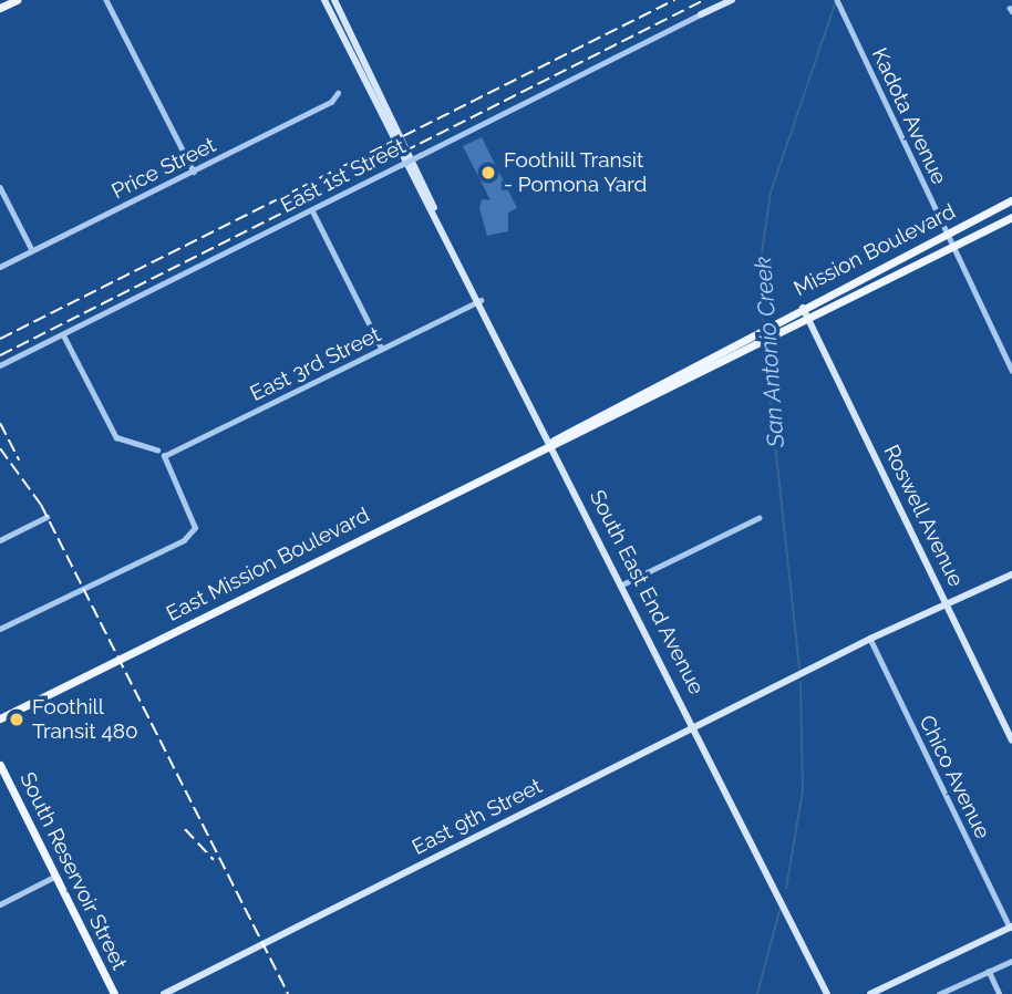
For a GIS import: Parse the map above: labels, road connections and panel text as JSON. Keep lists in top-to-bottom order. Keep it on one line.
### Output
{"streets":{"main road":["Mission Boulevard","East Mission Boulevard","South Reservoir Street"],"street":["Kadota Avenue","Price Street","East 1st Street","East 3rd Street","Roswell Avenue","South East End Avenue","Chico Avenue","East 9th Street"]},"crossings":[["Kadota Avenue","Mission Boulevard"],["Kadota Avenue","East Mission Boulevard"],["Mission Boulevard","Roswell Avenue"],["Mission Boulevard","East Mission Boulevard"],["East 3rd Street","South East End Avenue"],["Roswell Avenue","East Mission Boulevard"],["Roswell Avenue","East 9th Street"],["East Mission Boulevard","South East End Avenue"],["South East End Avenue","East 9th Street"],["Chico Avenue","East 9th Street"]],"water":["San Antonio Creek"],"places":["Foothill Transit - Pomona Yard","Foothill Transit 480"]}
